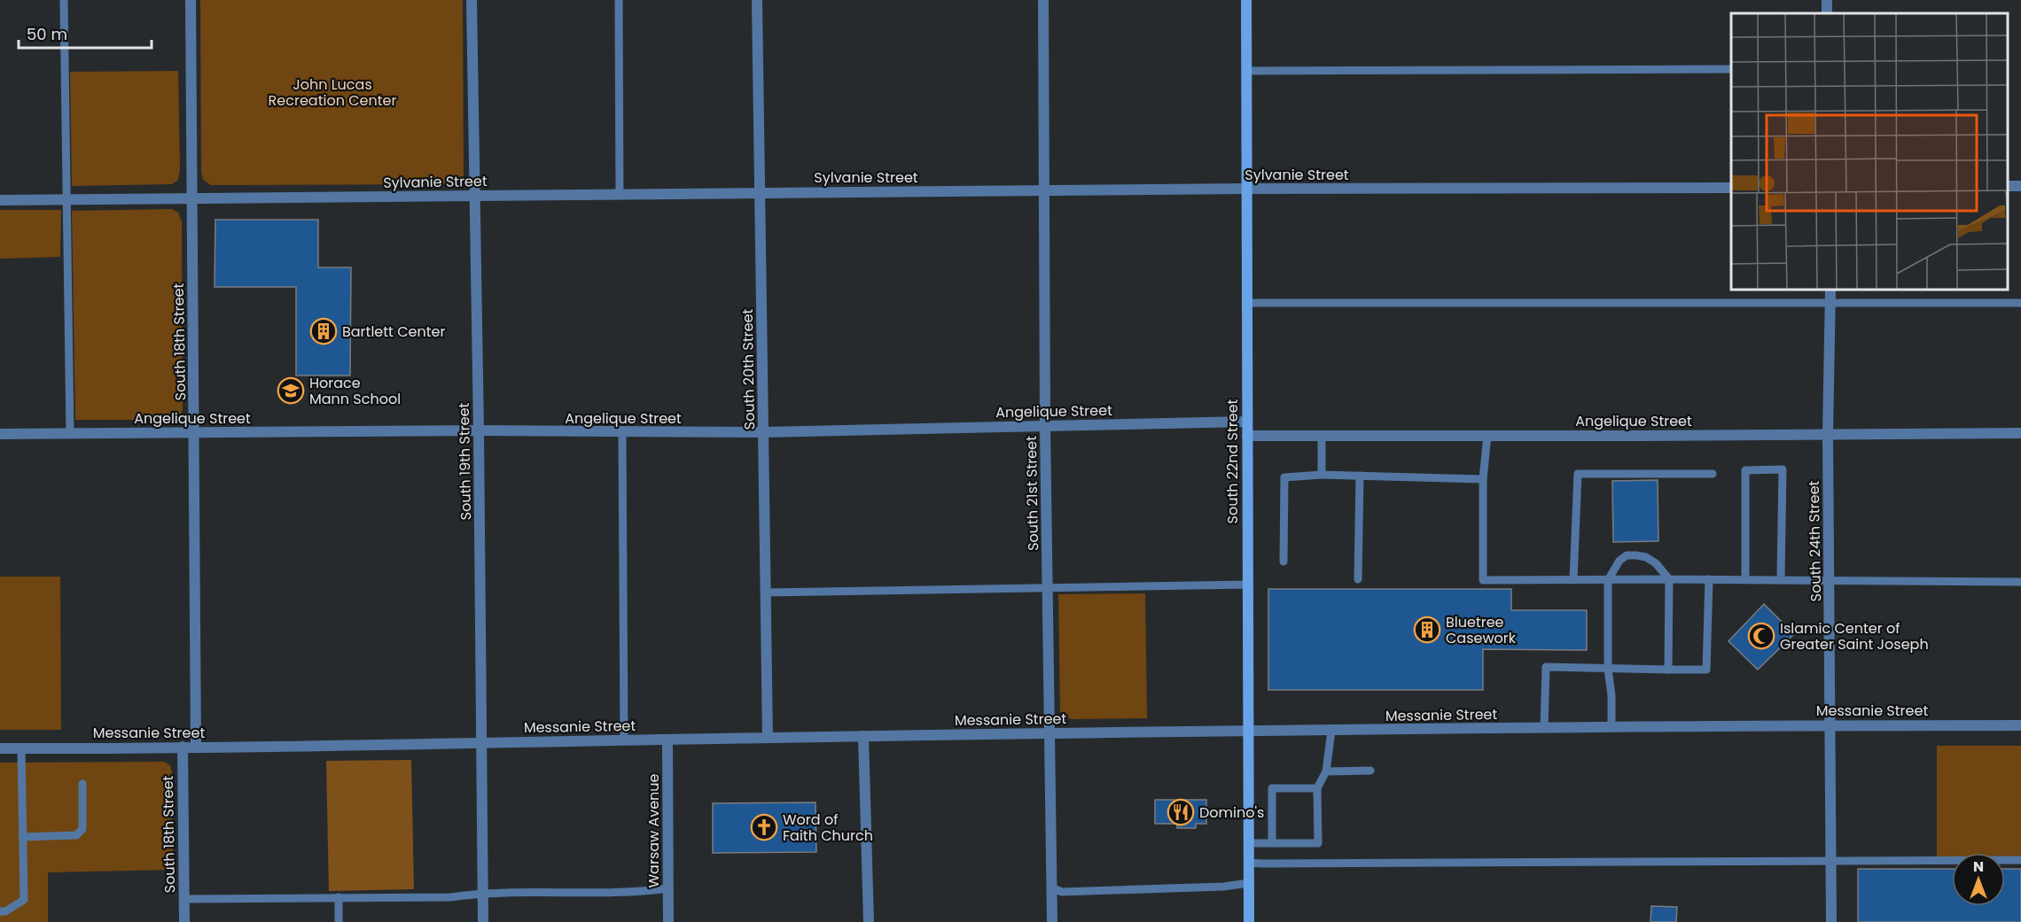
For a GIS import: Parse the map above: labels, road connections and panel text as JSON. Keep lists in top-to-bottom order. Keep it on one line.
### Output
{"streets":{"main road":["South 22nd Street"],"street":["Sylvanie Street","South 18th Street","South 20th Street","Angelique Street","South 19th Street","South 21st Street","South 24th Street","Messanie Street","Warsaw Avenue"]},"crossings":[["Sylvanie Street","South 18th Street"],["Sylvanie Street","South 20th Street"],["Sylvanie Street","South 19th Street"],["Sylvanie Street","South 22nd Street"],["Sylvanie Street","South 21st Street"],["South 18th Street","Angelique Street"],["South 18th Street","Messanie Street"],["South 20th Street","Angelique Street"],["South 20th Street","Messanie Street"],["Angelique Street","South 19th Street"],["Angelique Street","South 22nd Street"],["Angelique Street","South 21st Street"],["Angelique Street","South 24th Street"],["South 19th Street","Messanie Street"],["South 22nd Street","Messanie Street"],["South 21st Street","Messanie Street"],["South 24th Street","Messanie Street"],["Messanie Street","Warsaw Avenue"]],"parks":["John Lucas Recreation Center"],"places":{"building":["Bartlett Center","Bluetree Casework"],"school or university":["Horace Mann School"],"mosque":["Islamic Center of Greater Saint Joseph"],"restaurant":["Domino's"],"church":["Word of Faith Church"]},"scale_bar":"50 m","north":"top"}
